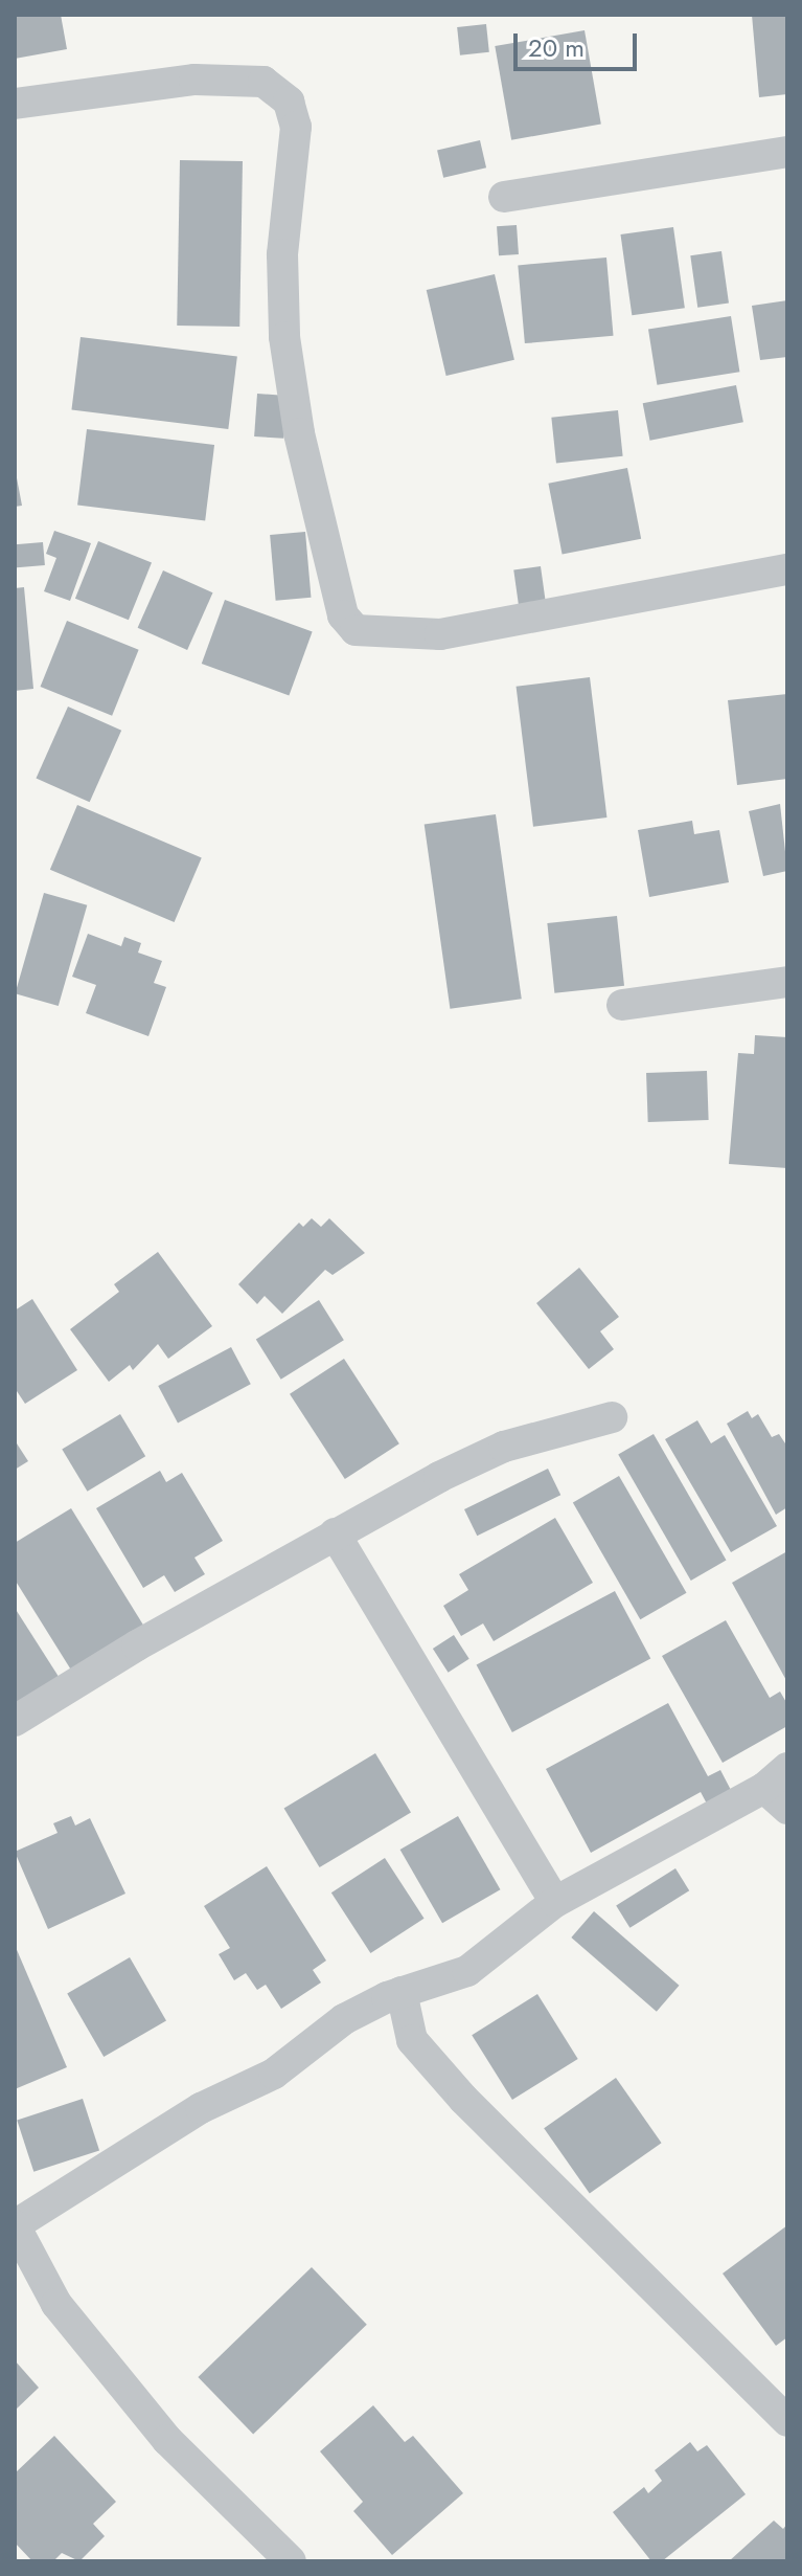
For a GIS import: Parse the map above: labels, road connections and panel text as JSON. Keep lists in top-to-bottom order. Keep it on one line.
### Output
{"scale_bar":"20 m"}
